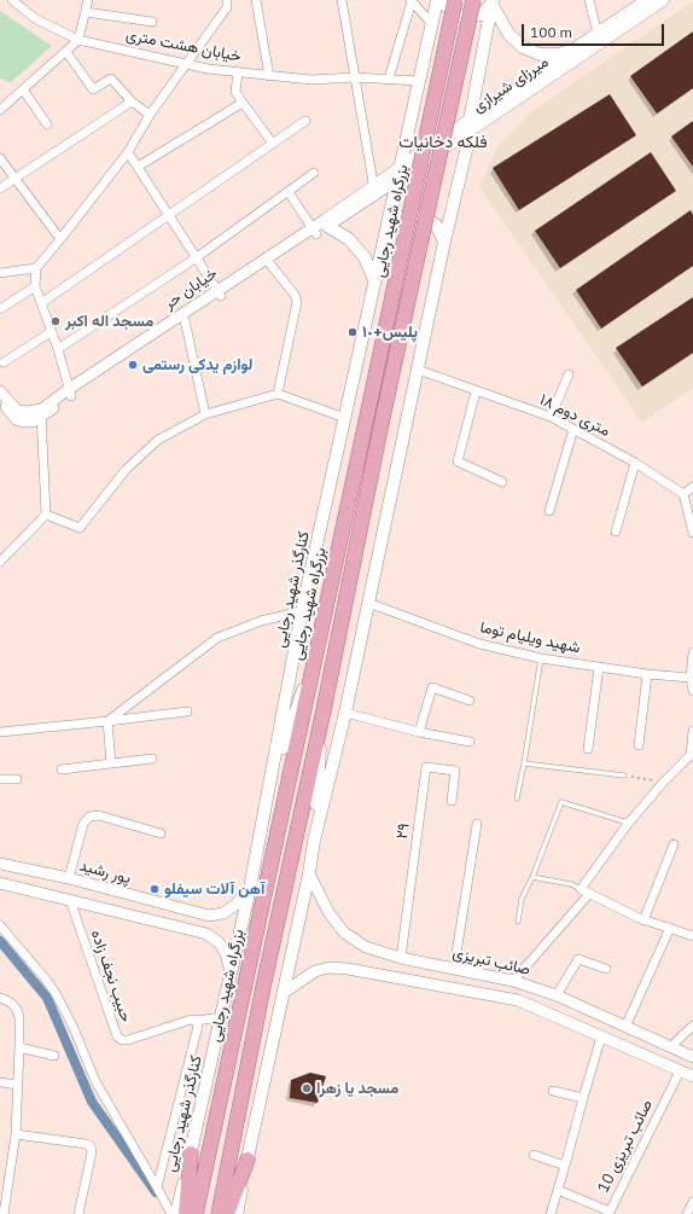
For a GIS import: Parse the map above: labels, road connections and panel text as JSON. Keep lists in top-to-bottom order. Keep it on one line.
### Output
{"streets":{"highway":["بزرگراه شهید رجایی"],"main road":["میرزای شیرازی","کنارگذر شهید رجایی"],"street":["خیابان هشت متری","خیابان حر","۱۸ متری دوم","شهید ویلیام توما","۲۹","پور رشید","صائب تبریزی","حبیب نجف زاده","صائب تبریزی 10"]},"crossings":[["خیابان هشت متری","کنارگذر شهید رجایی"],["میرزای شیرازی","خیابان حر"],["میرزای شیرازی","کنارگذر شهید رجایی"],["خیابان حر","کنارگذر شهید رجایی"],["کنارگذر شهید رجایی","پور رشید"],["۲۹","صائب تبریزی"],["صائب تبریزی","صائب تبریزی 10"]],"districts":["فلکه دخانیات"],"places":["مسجد اله اکبر","پلیس+١٠","لوازم یدکی رستمی","آهن آلات سیفلو","مسجد یا زهرا"],"scale_bar":"100 m"}
